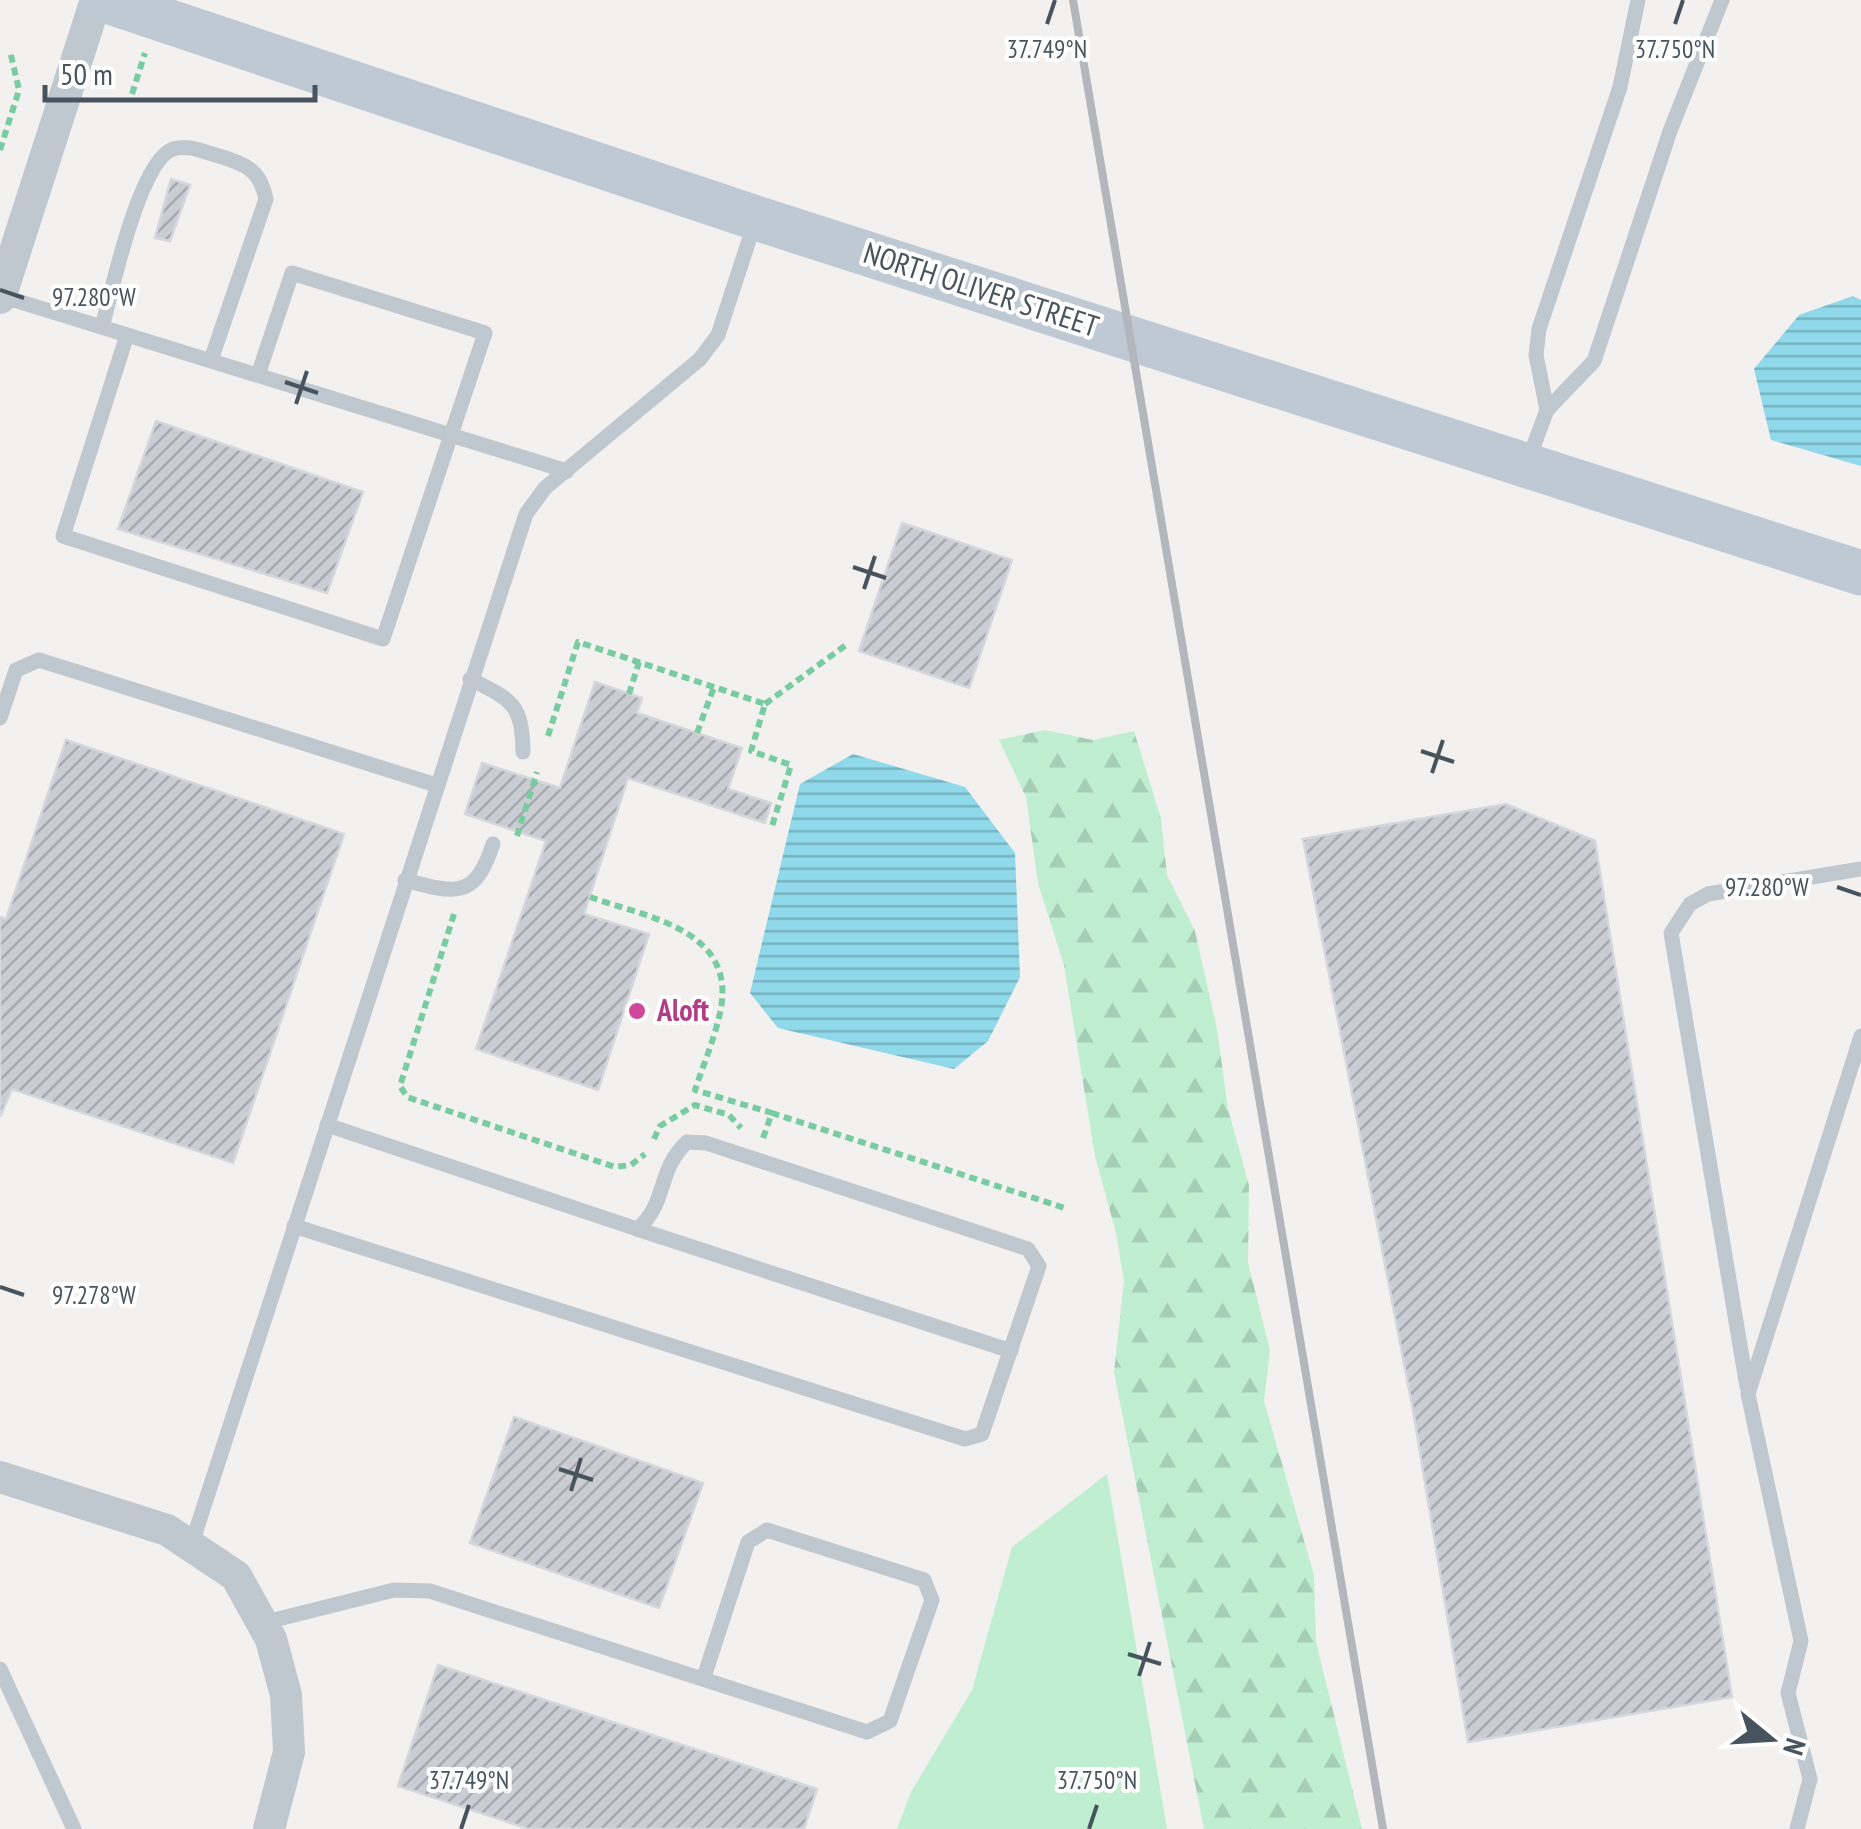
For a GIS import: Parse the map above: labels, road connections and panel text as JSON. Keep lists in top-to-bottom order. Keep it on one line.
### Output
{"streets":{"main road":["NORTH OLIVER STREET"]},"places":["Aloft"],"scale_bar":"50 m","north":"right","coordinates":["37.749°N","37.750°N","97.280°W","97.278°W"]}
